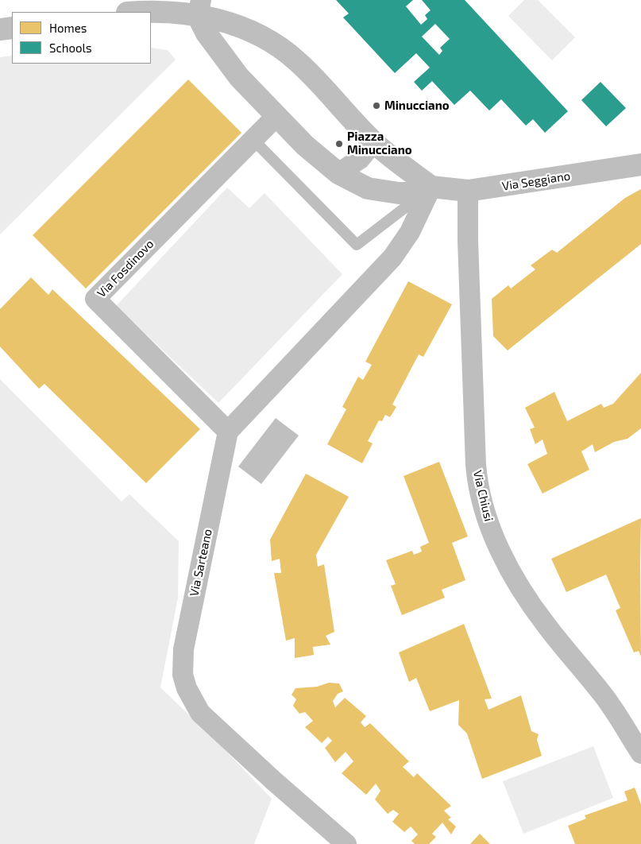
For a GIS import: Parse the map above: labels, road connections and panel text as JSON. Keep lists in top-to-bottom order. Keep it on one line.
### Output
{"streets":{"street":["Via Seggiano","Via Fosdinovo","Via Chiusi","Via Sarteano"]},"crossings":[["Via Seggiano","Via Chiusi"],["Via Fosdinovo","Via Sarteano"]],"places":["Minucciano","Piazza Minucciano"],"legend":["Homes","Schools"]}
